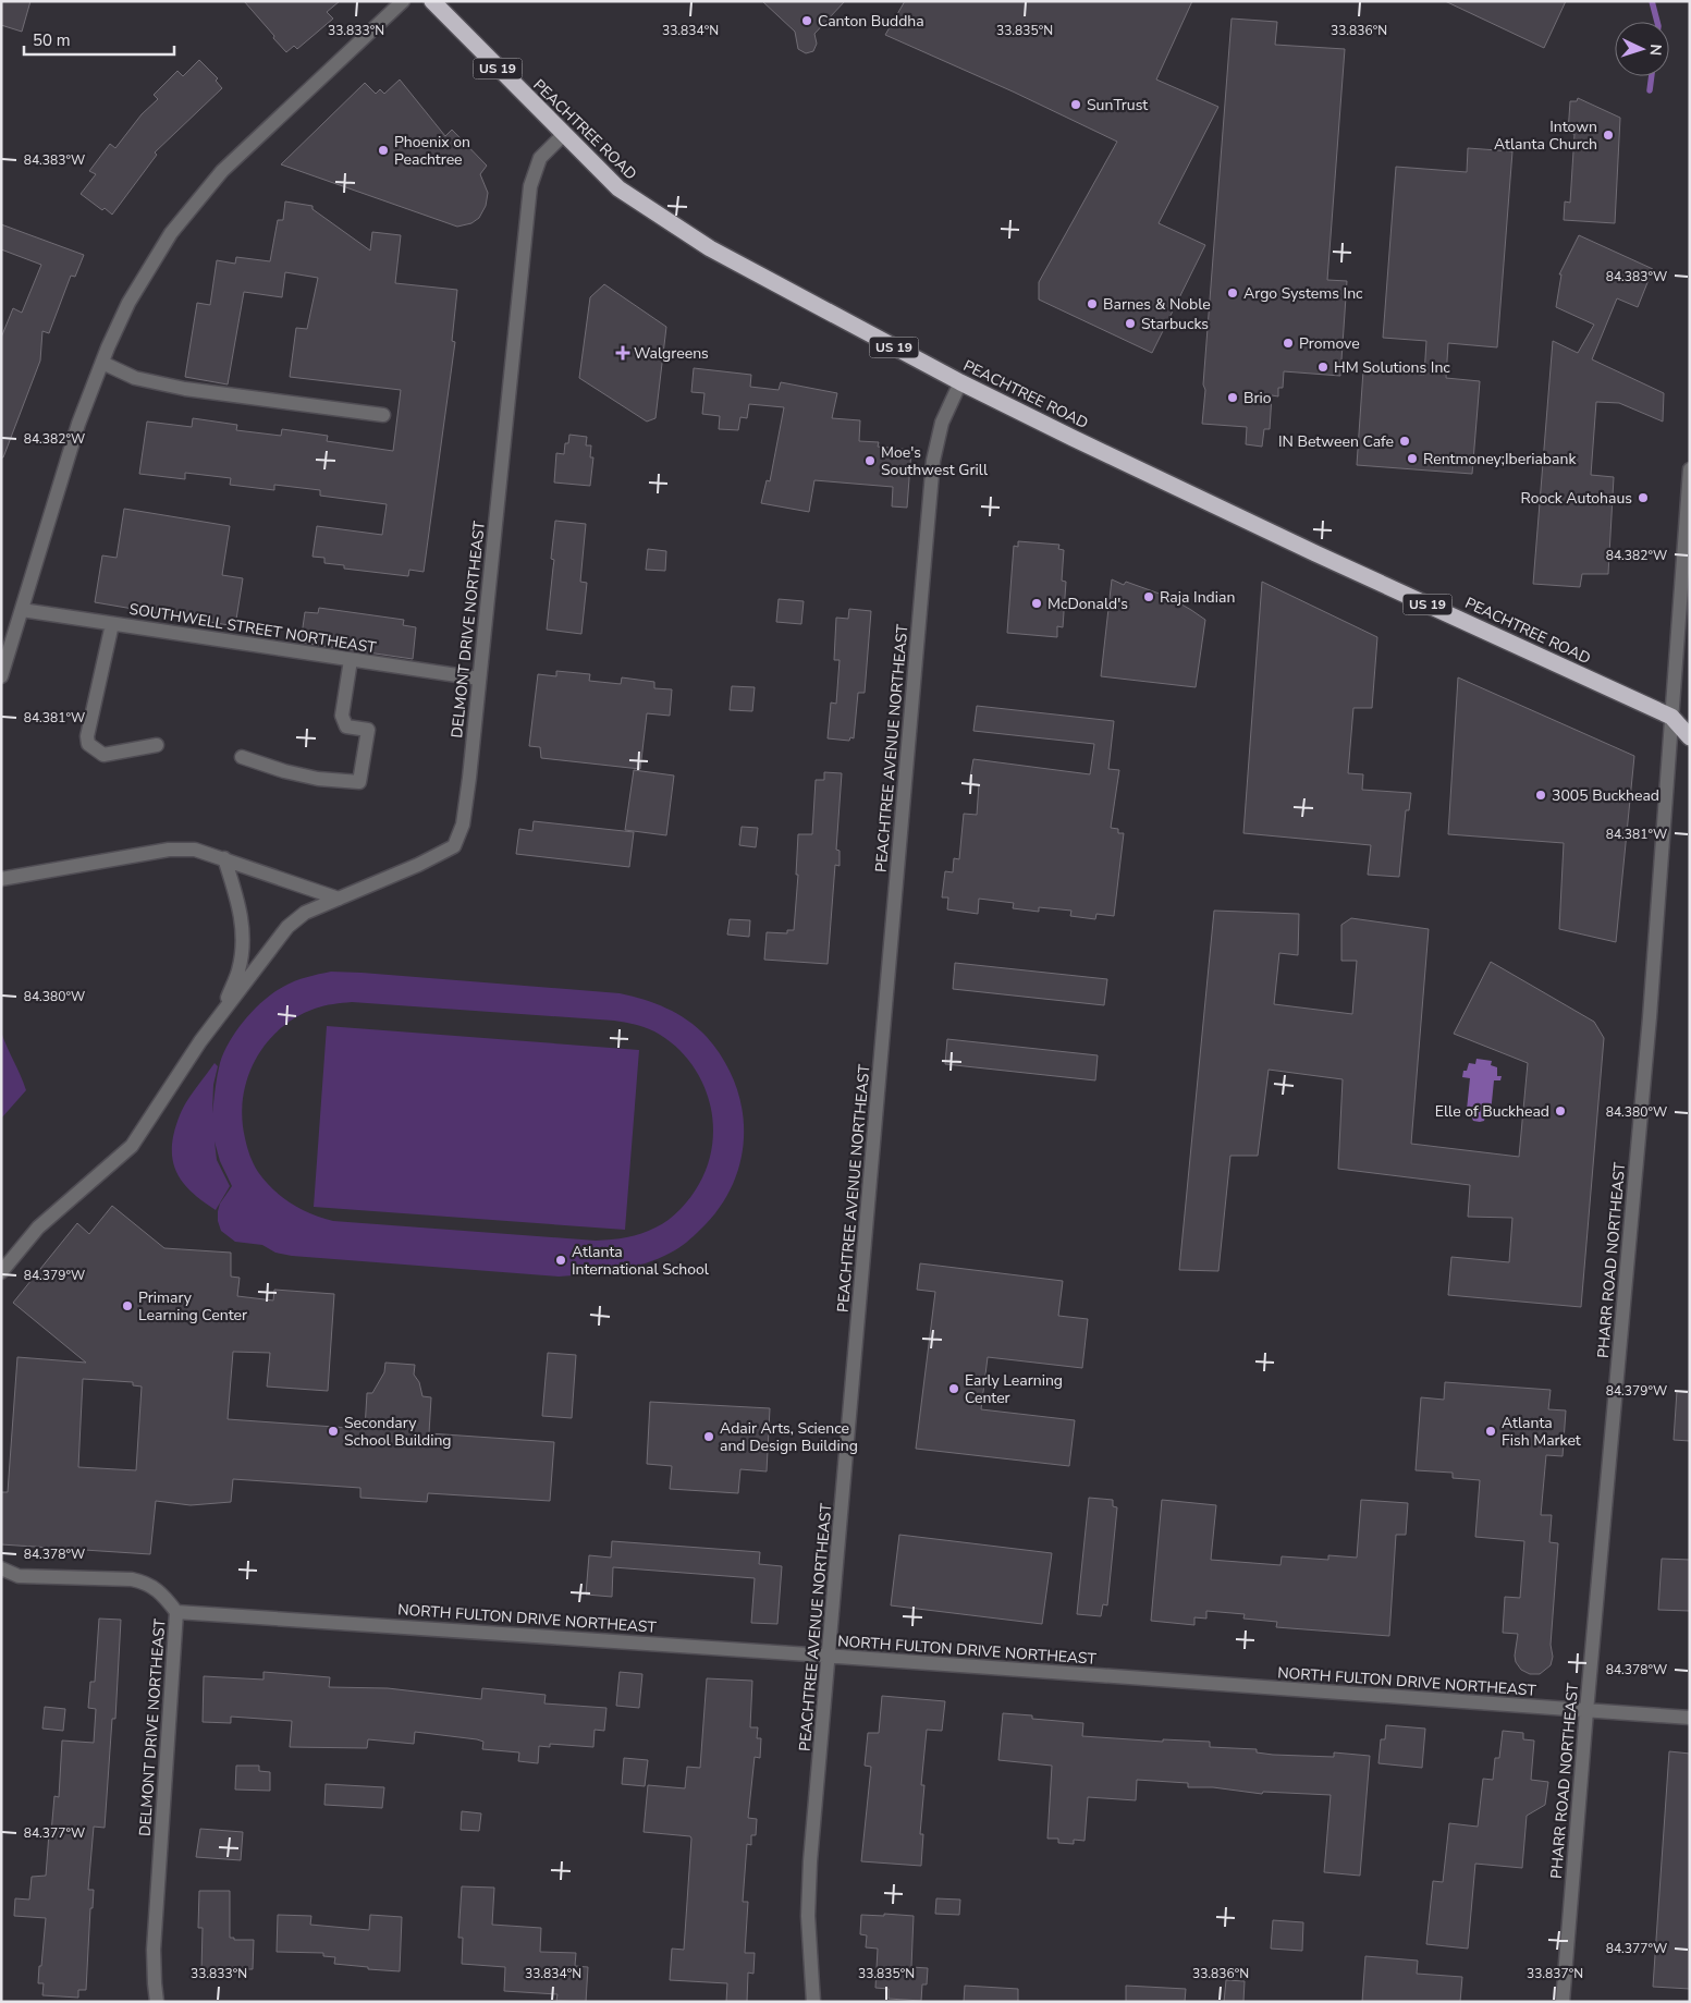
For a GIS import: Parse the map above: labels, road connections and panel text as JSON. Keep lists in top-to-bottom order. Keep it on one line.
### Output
{"streets":{"highway":["US 19","PEACHTREE ROAD"],"street":["SOUTHWELL STREET NORTHEAST","DELMONT DRIVE NORTHEAST","PEACHTREE AVENUE NORTHEAST","PHARR ROAD NORTHEAST","NORTH FULTON DRIVE NORTHEAST"]},"crossings":[["US 19","PEACHTREE ROAD"],["US 19","PHARR ROAD NORTHEAST"],["PEACHTREE ROAD","DELMONT DRIVE NORTHEAST"],["PEACHTREE ROAD","PEACHTREE AVENUE NORTHEAST"],["PEACHTREE ROAD","PHARR ROAD NORTHEAST"],["SOUTHWELL STREET NORTHEAST","DELMONT DRIVE NORTHEAST"],["DELMONT DRIVE NORTHEAST","NORTH FULTON DRIVE NORTHEAST"],["PEACHTREE AVENUE NORTHEAST","NORTH FULTON DRIVE NORTHEAST"],["PHARR ROAD NORTHEAST","NORTH FULTON DRIVE NORTHEAST"]],"places":{"other":["Canton Buddha","SunTrust","Intown Atlanta Church","Phoenix on Peachtree","Argo Systems Inc","Barnes & Noble","Starbucks","Promove","HM Solutions Inc","Brio","IN Between Cafe","Rentmoney;Iberiabank","Moe's Southwest Grill","Roock Autohaus","Raja Indian","McDonald's","3005 Buckhead","Elle of Buckhead","Atlanta International School","Primary Learning Center","Early Learning Center","Secondary School Building","Atlanta Fish Market","Adair Arts, Science and Design Building"],"health":["Walgreens"]},"scale_bar":"50 m","north":"right","coordinates":["33.833°N","33.834°N","33.835°N","33.836°N","84.383°W","84.382°W","84.381°W","84.380°W","84.379°W","84.378°W","84.377°W","33.837°N"]}
